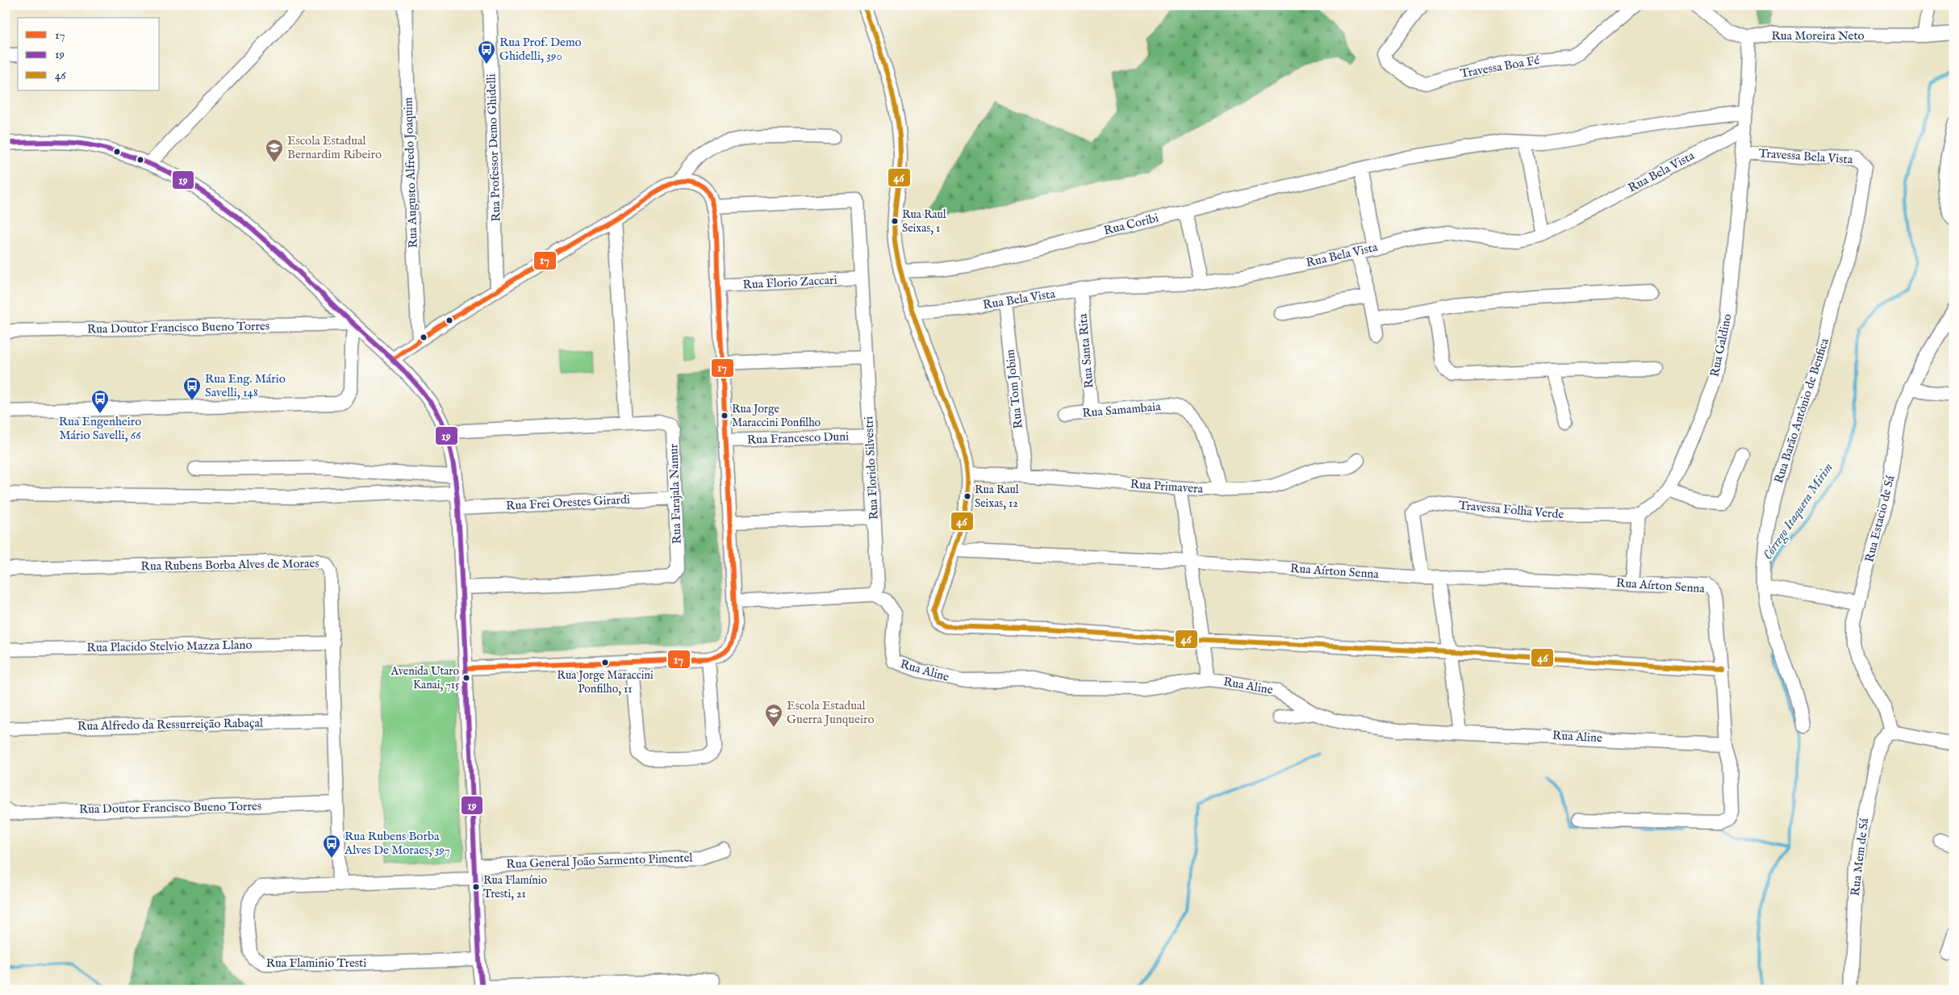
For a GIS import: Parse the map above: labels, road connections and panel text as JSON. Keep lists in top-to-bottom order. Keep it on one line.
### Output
{"streets":{"street":["Rua Moreira Neto","Travessa Boa Fé","Rua Professor Demo Ghidelli","Travessa Bela Vista","Rua Bela Vista","Rua Augusto Alfredo Joaquim","Rua Coribi","Rua Florio Zaccari","Rua Doutor Francisco Bueno Torres","Rua Galdino","Rua Santa Rita","Rua Tom Jobim","Rua Samambaia","Rua Barão Antônio de Benfica","Rua Francesco Duni","Rua Florido Silvestri","Rua Primavera","Rua Farajala Namur","Rua Frei Orestes Girardi","Travessa Folha Verde","Rua Estacio de Sá","Rua Rubens Borba Alves de Moraes","Rua Aírton Senna","Rua Placido Stelvio Mazza Llano","Rua Aline","Rua Alfredo da Ressurreição Rabaçal","Rua Mem de Sá","Rua General João Sarmento Pimentel","Rua Flaminio Tresti"]},"crossings":[["Rua Moreira Neto","Rua Galdino"],["Travessa Bela Vista","Rua Galdino"],["Travessa Bela Vista","Rua Barão Antônio de Benfica"],["Rua Bela Vista","Rua Galdino"],["Rua Bela Vista","Rua Santa Rita"],["Rua Bela Vista","Rua Tom Jobim"],["Rua Coribi","Rua Galdino"],["Rua Florio Zaccari","Rua Florido Silvestri"],["Rua Doutor Francisco Bueno Torres","Rua Rubens Borba Alves de Moraes"],["Rua Galdino","Travessa Folha Verde"],["Rua Santa Rita","Rua Samambaia"],["Rua Tom Jobim","Rua Primavera"],["Rua Samambaia","Rua Primavera"],["Rua Francesco Duni","Rua Florido Silvestri"],["Rua Florido Silvestri","Rua Aline"],["Rua Farajala Namur","Rua Frei Orestes Girardi"],["Travessa Folha Verde","Rua Aírton Senna"],["Rua Estacio de Sá","Rua Mem de Sá"],["Rua Rubens Borba Alves de Moraes","Rua Placido Stelvio Mazza Llano"],["Rua Rubens Borba Alves de Moraes","Rua Alfredo da Ressurreição Rabaçal"],["Rua Rubens Borba Alves de Moraes","Rua Flaminio Tresti"]],"water":["Córrego Itaquera Mirim"],"places":{"bus stop":["Rua Prof. Demo Ghidelli, 390","Rua Eng. Mário Savelli, 148","Rua Engenheiro Mário Savelli, 66","Rua Rubens Borba Alves De Moraes, 397"],"school or university":["Escola Estadual Bernardim Ribeiro","Escola Estadual Guerra Junqueiro"],"other":["Rua Raul Seixas, 1","Rua Jorge Maraccini Ponfilho","Rua Raul Seixas, 12","Rua Jorge Maraccini Ponfilho, 11","Avenida Utaro Kanai, 715","Rua Flamínio Tresti, 21"]},"lines":["transit line 46","transit line 19","transit line 17"],"legend":["17","19","46"]}
